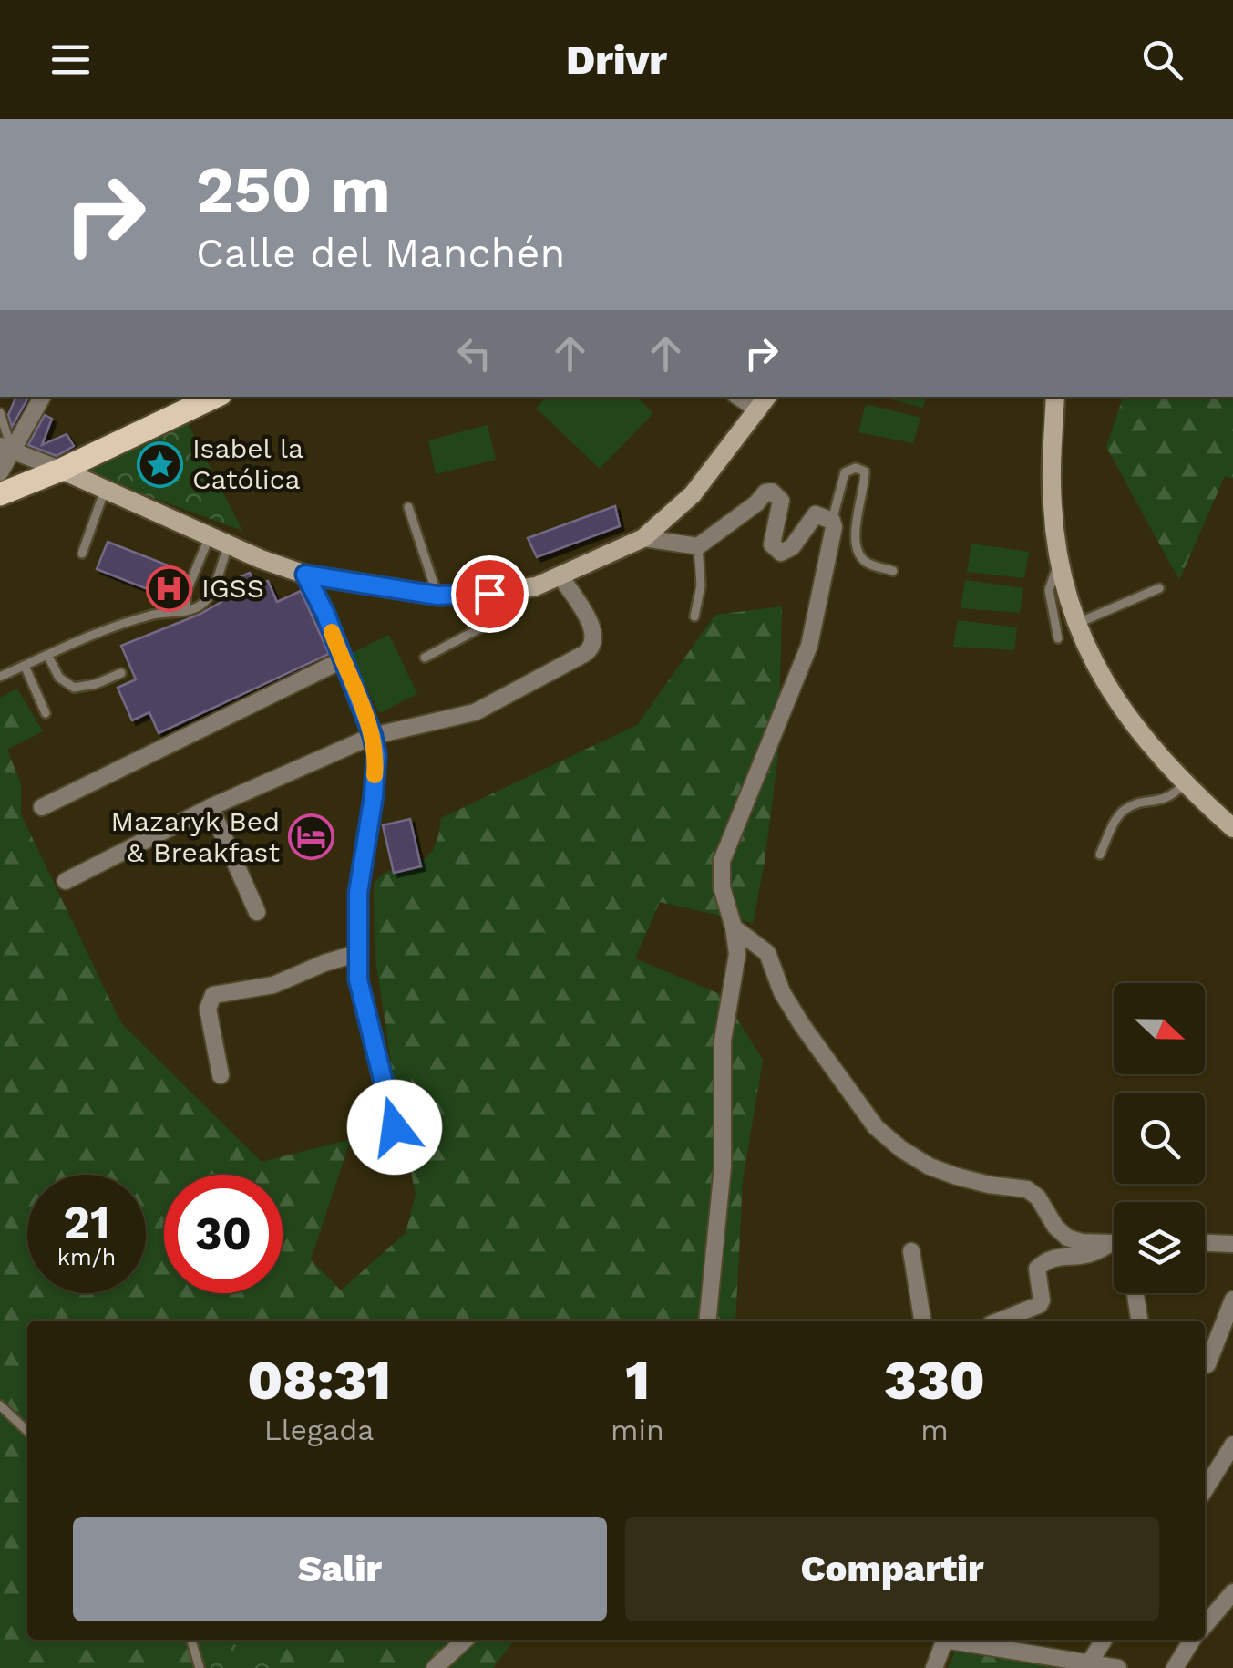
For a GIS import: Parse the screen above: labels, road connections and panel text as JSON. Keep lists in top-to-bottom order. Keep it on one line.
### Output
{"places":{"place":["Isabel la Católica"],"hospital":["IGSS"],"hotel":["Mazaryk Bed & Breakfast"]},"north":"right","page":{"header":"Drivr","turn":["250 m","Calle del Manchén"],"speed":"21 km/h","limit":"30","eta":["08:31","Llegada","1","min","330","m"],"buttons":["Salir","Compartir"]}}
